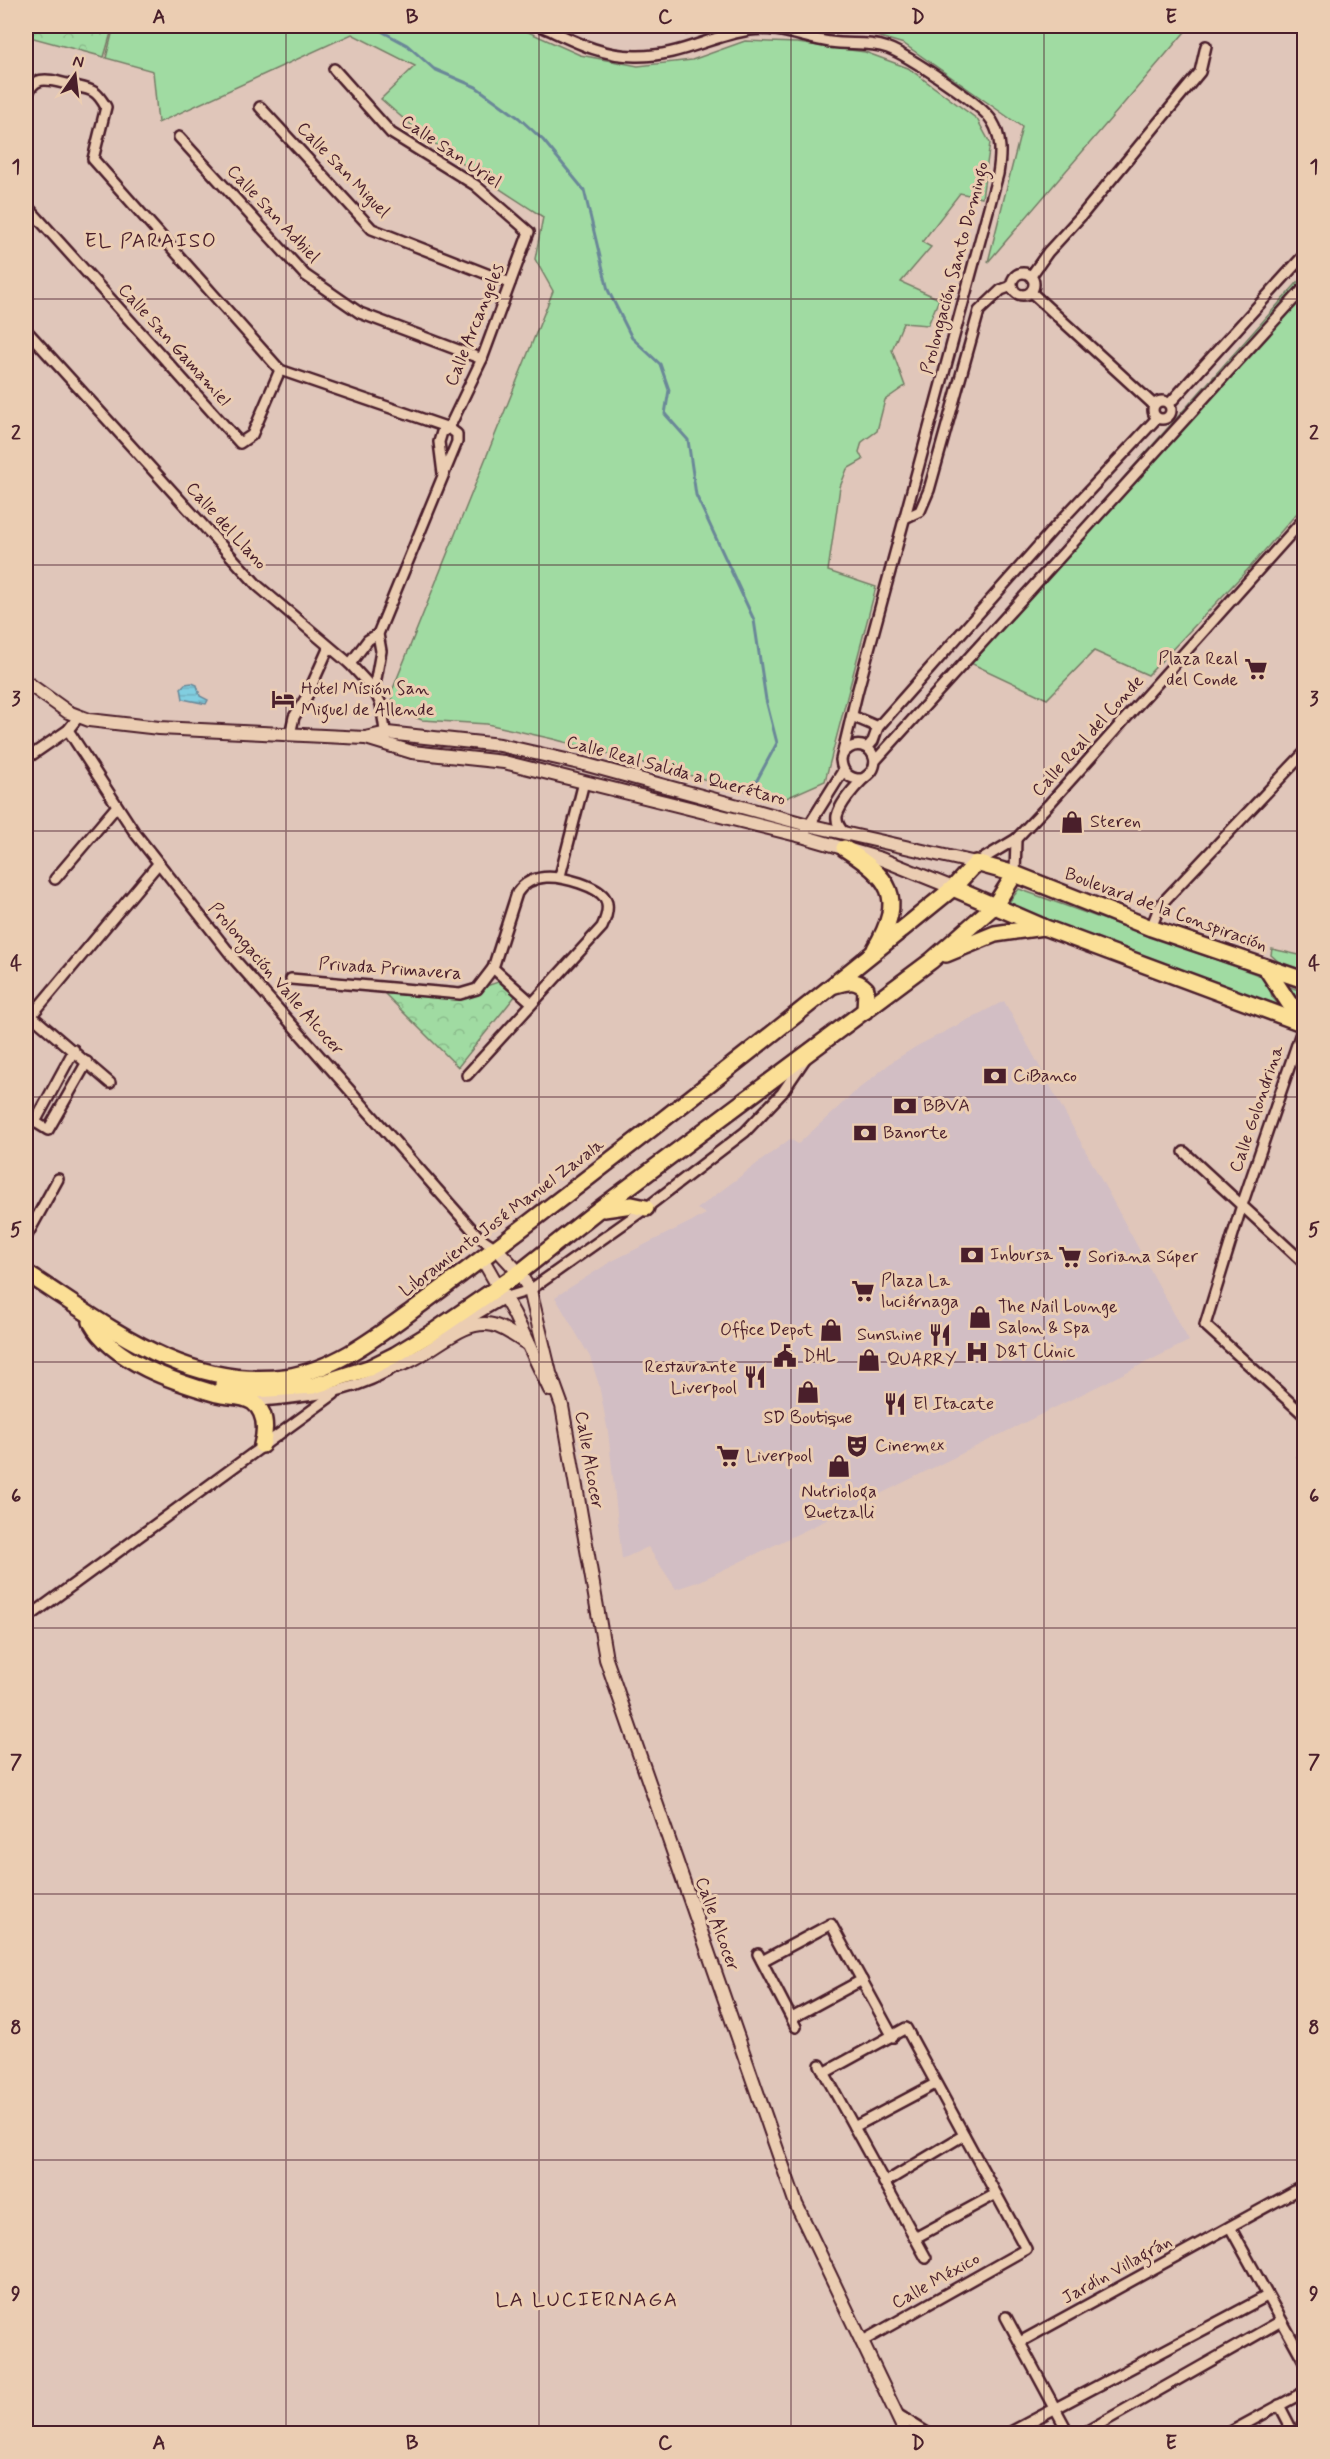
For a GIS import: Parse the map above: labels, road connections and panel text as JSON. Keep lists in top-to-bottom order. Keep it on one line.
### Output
{"streets":{"main road":["Boulevard de la Conspiración","Libramiento José Manuel Zavala"],"street":["Calle San Uriel","Calle San Miguel","Calle San Adbiel","Prolongación Santo Domingo","Calle Arcangeles","Calle San Gamamiel","Calle del Llano","Calle Real del Conde","Calle Real Salida a Querétaro","Privada Primavera","Prolongación Valle Alcocer","Calle Golondrina","Calle Alcocer","Jardín Villagrán","Calle México"]},"crossings":[["Calle San Uriel","Calle Arcangeles"],["Calle San Miguel","Calle Arcangeles"],["Calle San Adbiel","Calle Arcangeles"],["Calle del Llano","Calle Real Salida a Querétaro"],["Calle Real del Conde","Calle Real Salida a Querétaro"],["Calle Real del Conde","Boulevard de la Conspiración"],["Calle Real del Conde","Libramiento José Manuel Zavala"],["Calle Real Salida a Querétaro","Boulevard de la Conspiración"],["Calle Real Salida a Querétaro","Libramiento José Manuel Zavala"],["Boulevard de la Conspiración","Libramiento José Manuel Zavala"],["Prolongación Valle Alcocer","Libramiento José Manuel Zavala"],["Prolongación Valle Alcocer","Calle Alcocer"],["Libramiento José Manuel Zavala","Calle Alcocer"],["Calle Alcocer","Calle México"]],"districts":["EL PARAISO","LA LUCIERNAGA"],"places":{"supermarket":["Plaza Real del Conde","Soriana Súper","Plaza La luciérnaga","Liverpool"],"hotel":["Hotel Misión San Miguel de Allende"],"shop":["Steren","The Nail Lounge Salon & Spa","Office Depot","QUARRY","SD Boutique","Nutriologa Quetzalli"],"bank":["CiBanco","BBVA","Banorte","Inbursa"],"restaurant":["Sunshine","Restaurante Liverpool","El Itacate"],"hospital":["D&T Clinic"],"public building":["DHL"],"theatre":["Cinemex"]},"north":"top","grid":{"columns":["A","B","C","D","E"],"rows":["1","2","3","4","5","6","7","8","9"]}}
